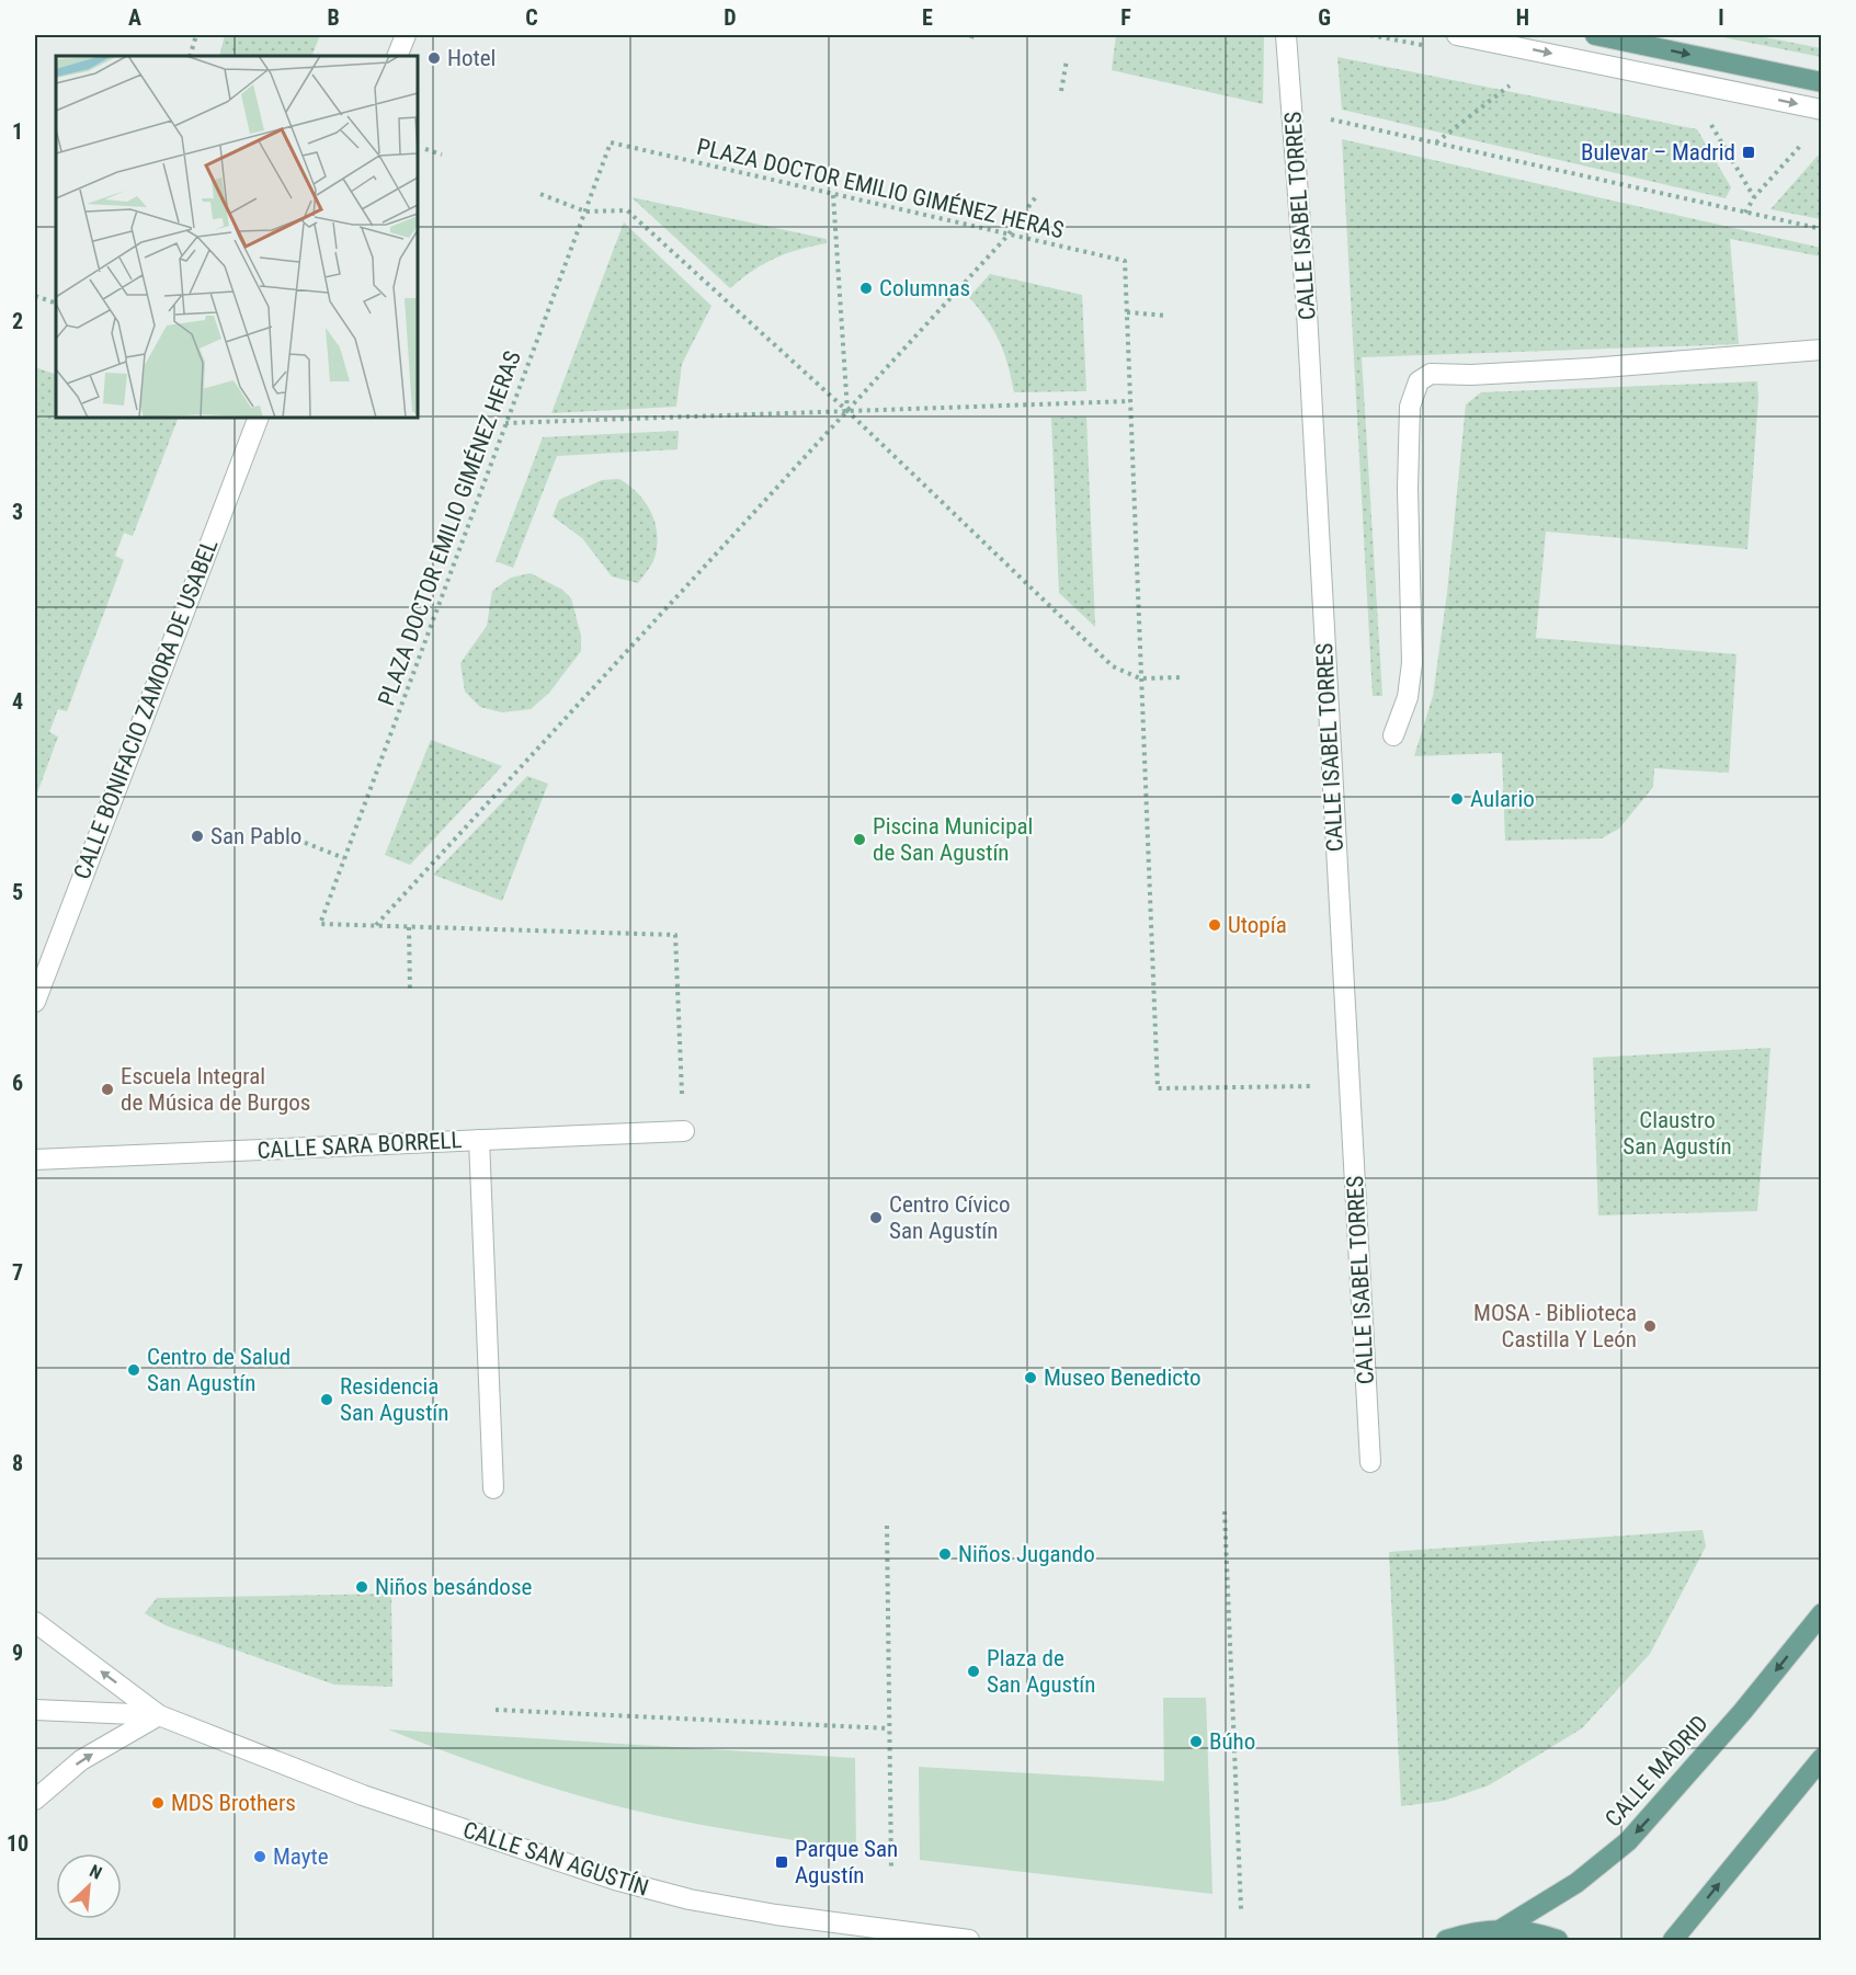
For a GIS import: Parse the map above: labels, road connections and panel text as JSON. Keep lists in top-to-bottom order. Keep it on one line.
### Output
{"streets":{"main road":["CALLE MADRID"],"street":["CALLE ISABEL TORRES","CALLE BONIFACIO ZAMORA DE USABEL","CALLE SARA BORRELL","CALLE SAN AGUSTÍN"],"path":["PLAZA DOCTOR EMILIO GIMÉNEZ HERAS"]},"crossings":[["PLAZA DOCTOR EMILIO GIMÉNEZ HERAS","CALLE ISABEL TORRES"],["PLAZA DOCTOR EMILIO GIMÉNEZ HERAS","CALLE SARA BORRELL"]],"parks":["Claustro San Agustín"],"places":{"other":["Hotel","Columnas","Aulario","San Pablo","Piscina Municipal de San Agustín","Utopía","Escuela Integral de Música de Burgos","Centro Cívico San Agustín","MOSA - Biblioteca Castilla Y León","Centro de Salud San Agustín","Museo Benedicto","Residencia San Agustín","Niños Jugando","Niños besándose","Plaza de San Agustín","Búho","MDS Brothers","Mayte"],"transit":["Bulevar – Madrid","Parque San Agustín"]},"north":"top right","grid":{"columns":["A","B","C","D","E","F","G","H","I"],"rows":["1","2","3","4","5","6","7","8","9","10"]}}
